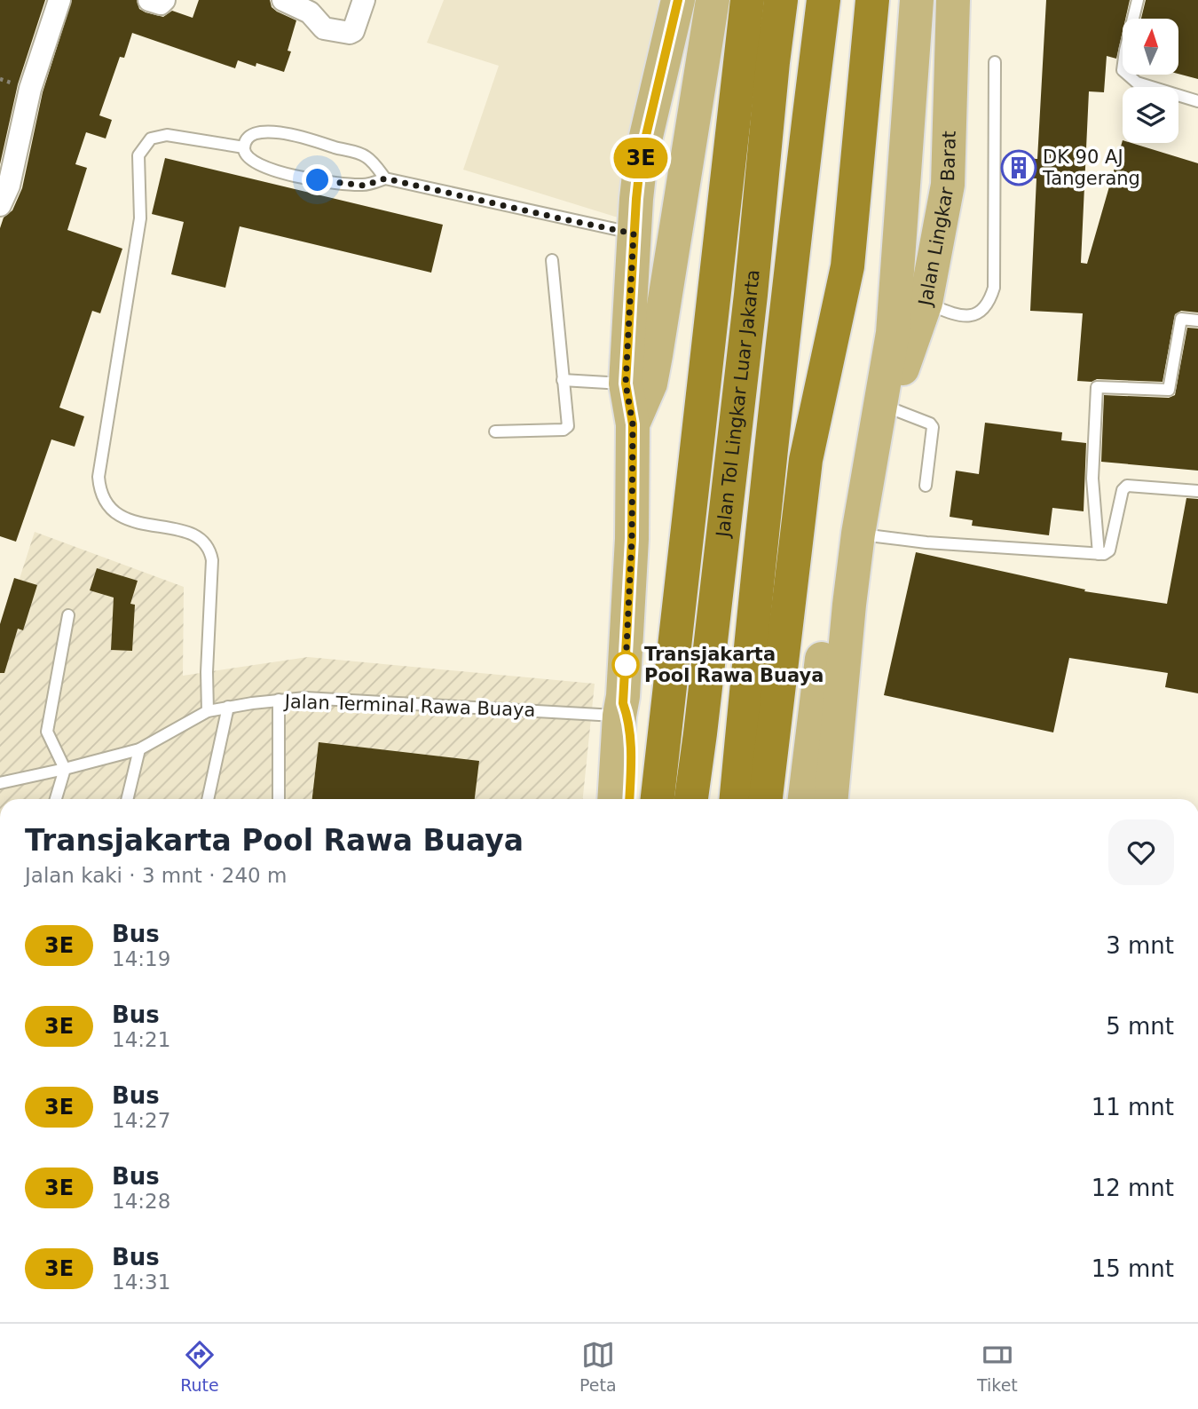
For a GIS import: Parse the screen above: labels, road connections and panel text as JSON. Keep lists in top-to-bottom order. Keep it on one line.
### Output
{"streets":{"highway":["Jalan Tol Lingkar Luar Jakarta"],"main road":["Jalan Lingkar Barat"],"lane":["Jalan Terminal Rawa Buaya"]},"places":{"building":["DK 90 AJ Tangerang"],"other":["Transjakarta Pool Rawa Buaya"]},"lines":["bus line 3E"],"north":"top","page":{"on_map":"3E","heading":["Transjakarta Pool Rawa Buaya","Jalan kaki · 3 mnt · 240 m"],"list":[{"mark":"3E","name":"Bus","note":"14:19","value":"3 mnt"},{"mark":"3E","name":"Bus","note":"14:21","value":"5 mnt"},{"mark":"3E","name":"Bus","note":"14:27","value":"11 mnt"},{"mark":"3E","name":"Bus","note":"14:28","value":"12 mnt"},{"mark":"3E","name":"Bus","note":"14:31","value":"15 mnt"}],"tabs":["Rute","Peta","Tiket"]}}
